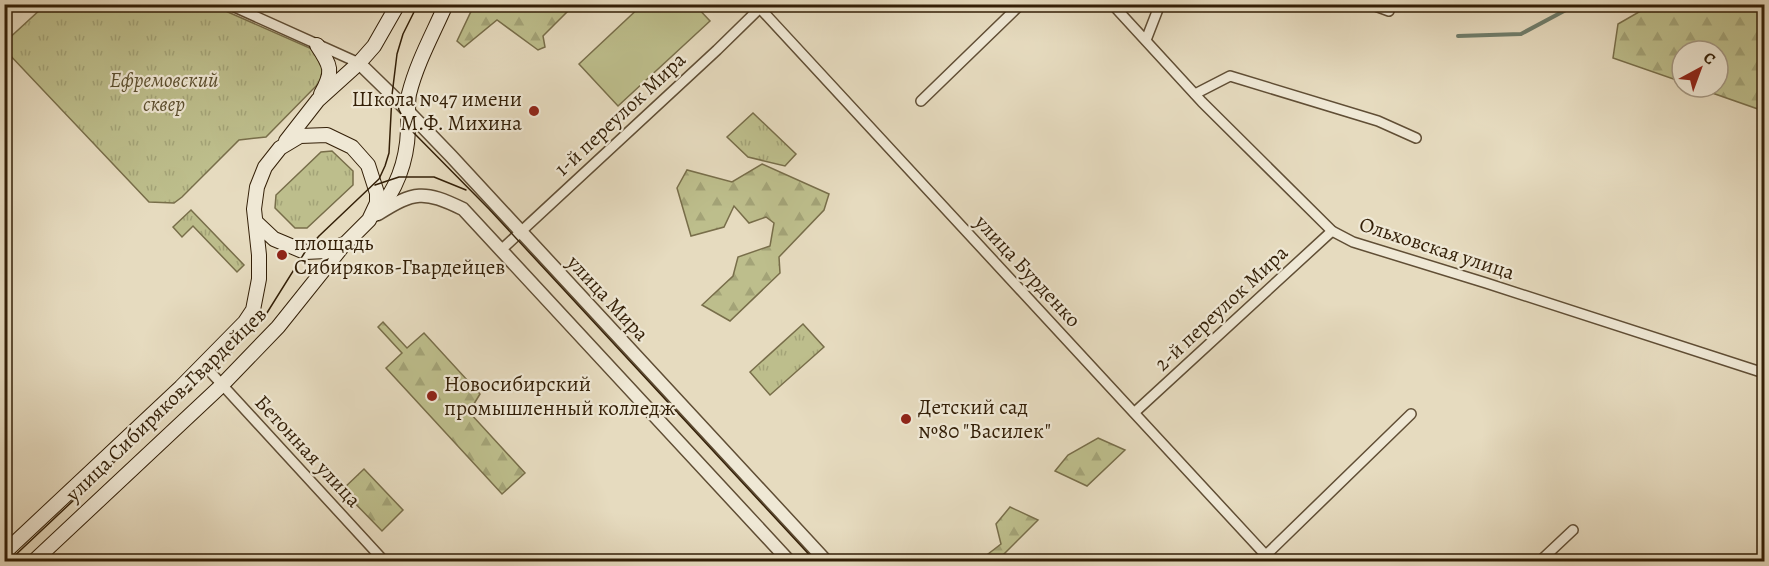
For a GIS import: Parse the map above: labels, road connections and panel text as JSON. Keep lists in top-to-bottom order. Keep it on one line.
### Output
{"streets":{"main road":["улица Сибиряков-Гвардейцев"],"street":["1-й переулок Мира","Ольховская улица","улица Бурденко","улица Мира","2-й переулок Мира","Бетонная улица"]},"crossings":[["1-й переулок Мира","улица Бурденко"],["1-й переулок Мира","улица Мира"],["Ольховская улица","2-й переулок Мира"],["улица Бурденко","2-й переулок Мира"],["улица Сибиряков-Гвардейцев","Бетонная улица"]],"parks":["Ефремовский сквер"],"places":["Школа №47 имени М.Ф. Михина","площадь Сибиряков-Гвардейцев","Новосибирский промышленный колледж","Детский сад №80 \"Василек\""],"north":"top right"}
